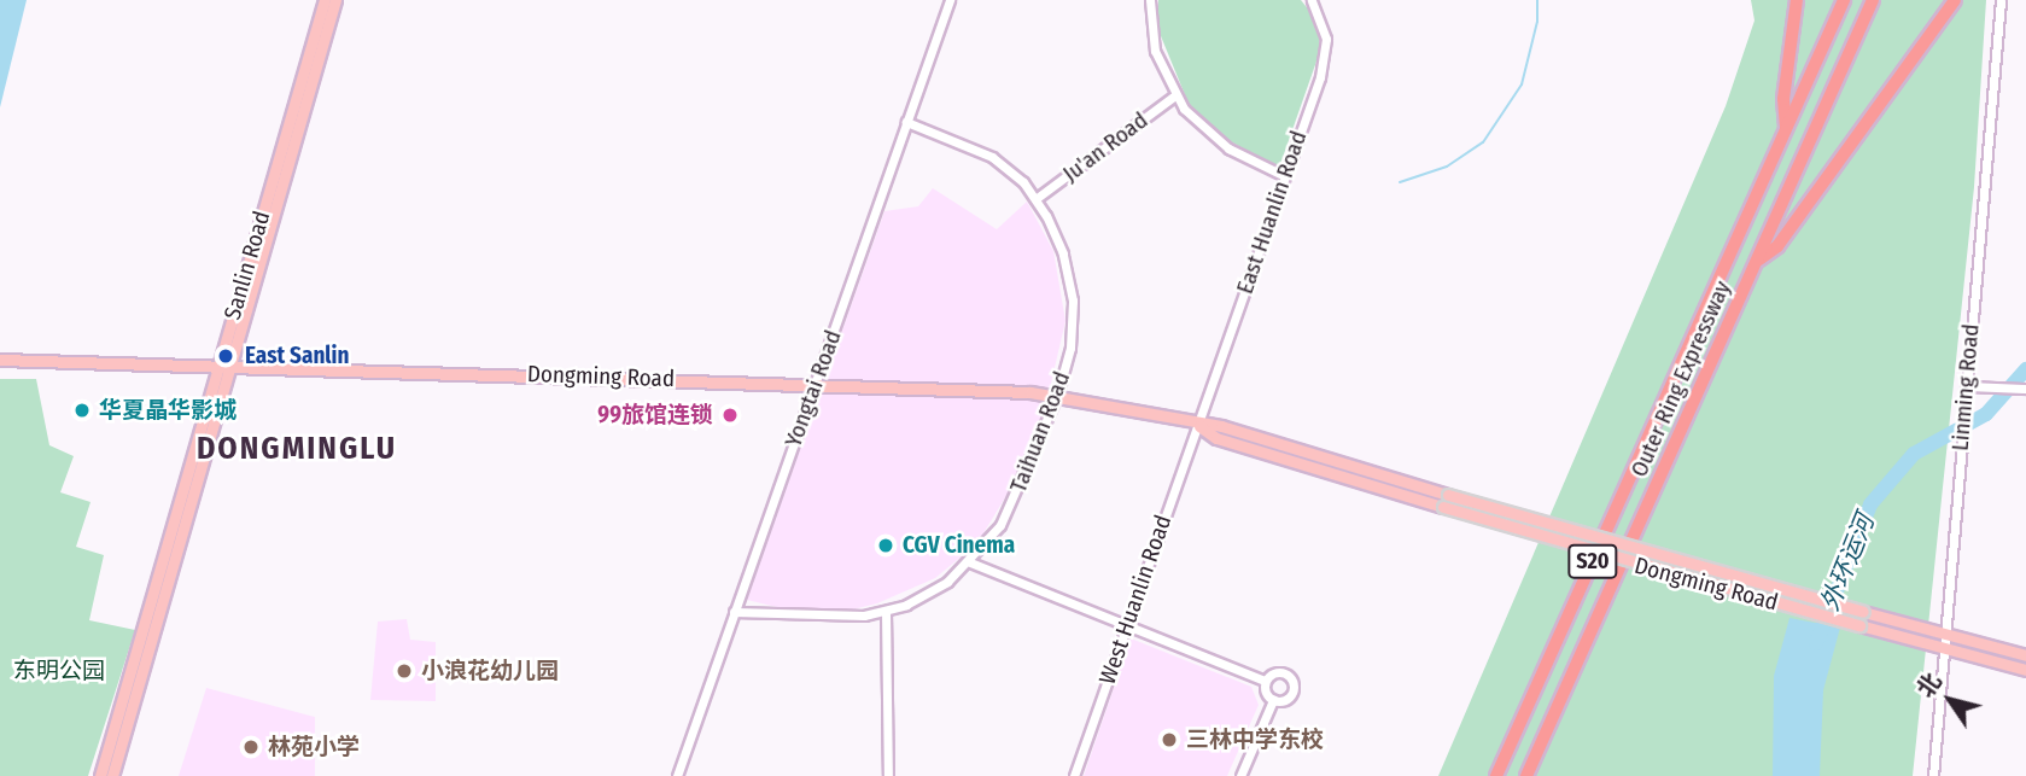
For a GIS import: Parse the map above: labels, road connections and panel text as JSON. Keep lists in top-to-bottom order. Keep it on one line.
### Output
{"streets":{"highway":["Outer Ring Expressway","S20"],"main road":["Sanlin Road","Dongming Road"],"street":["Ju'an Road","East Huanlin Road","Linming Road","Yongtai Road","Taihuan Road","West Huanlin Road"]},"crossings":[["Ju'an Road","Taihuan Road"],["East Huanlin Road","Dongming Road"],["East Huanlin Road","West Huanlin Road"],["Sanlin Road","Dongming Road"],["Dongming Road","Linming Road"],["Dongming Road","Yongtai Road"],["Dongming Road","Taihuan Road"],["Dongming Road","West Huanlin Road"],["Yongtai Road","Taihuan Road"]],"districts":["DONGMINGLU"],"water":["外环运河"],"parks":["东明公园"],"places":["East Sanlin","华夏晶华影城","99旅馆连锁","CGV Cinema","小浪花幼儿园","三林中学东校","林苑小学"],"north":"top left"}
